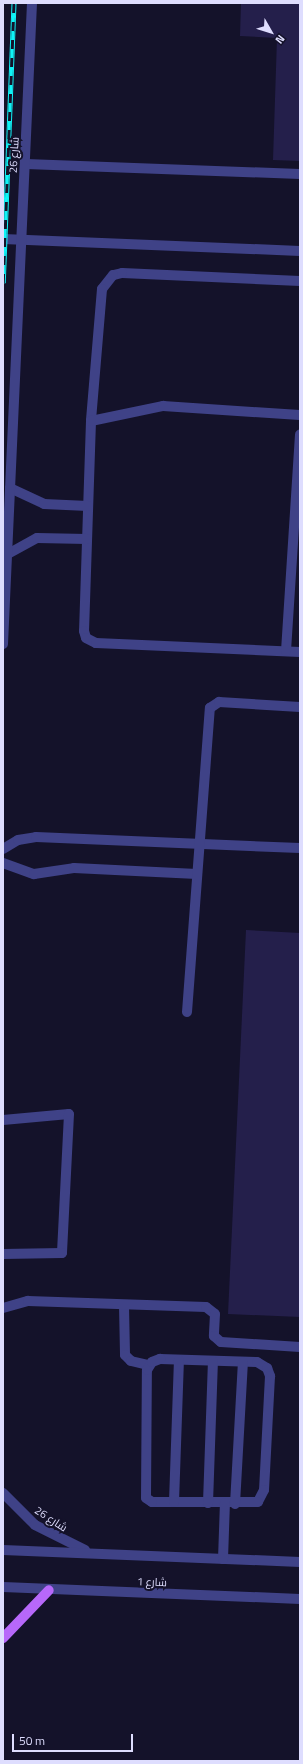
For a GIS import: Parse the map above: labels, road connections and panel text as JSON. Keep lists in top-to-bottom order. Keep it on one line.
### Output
{"streets":{"street":["شارع 26","شارع 1"]},"scale_bar":"50 m","north":"bottom right"}
